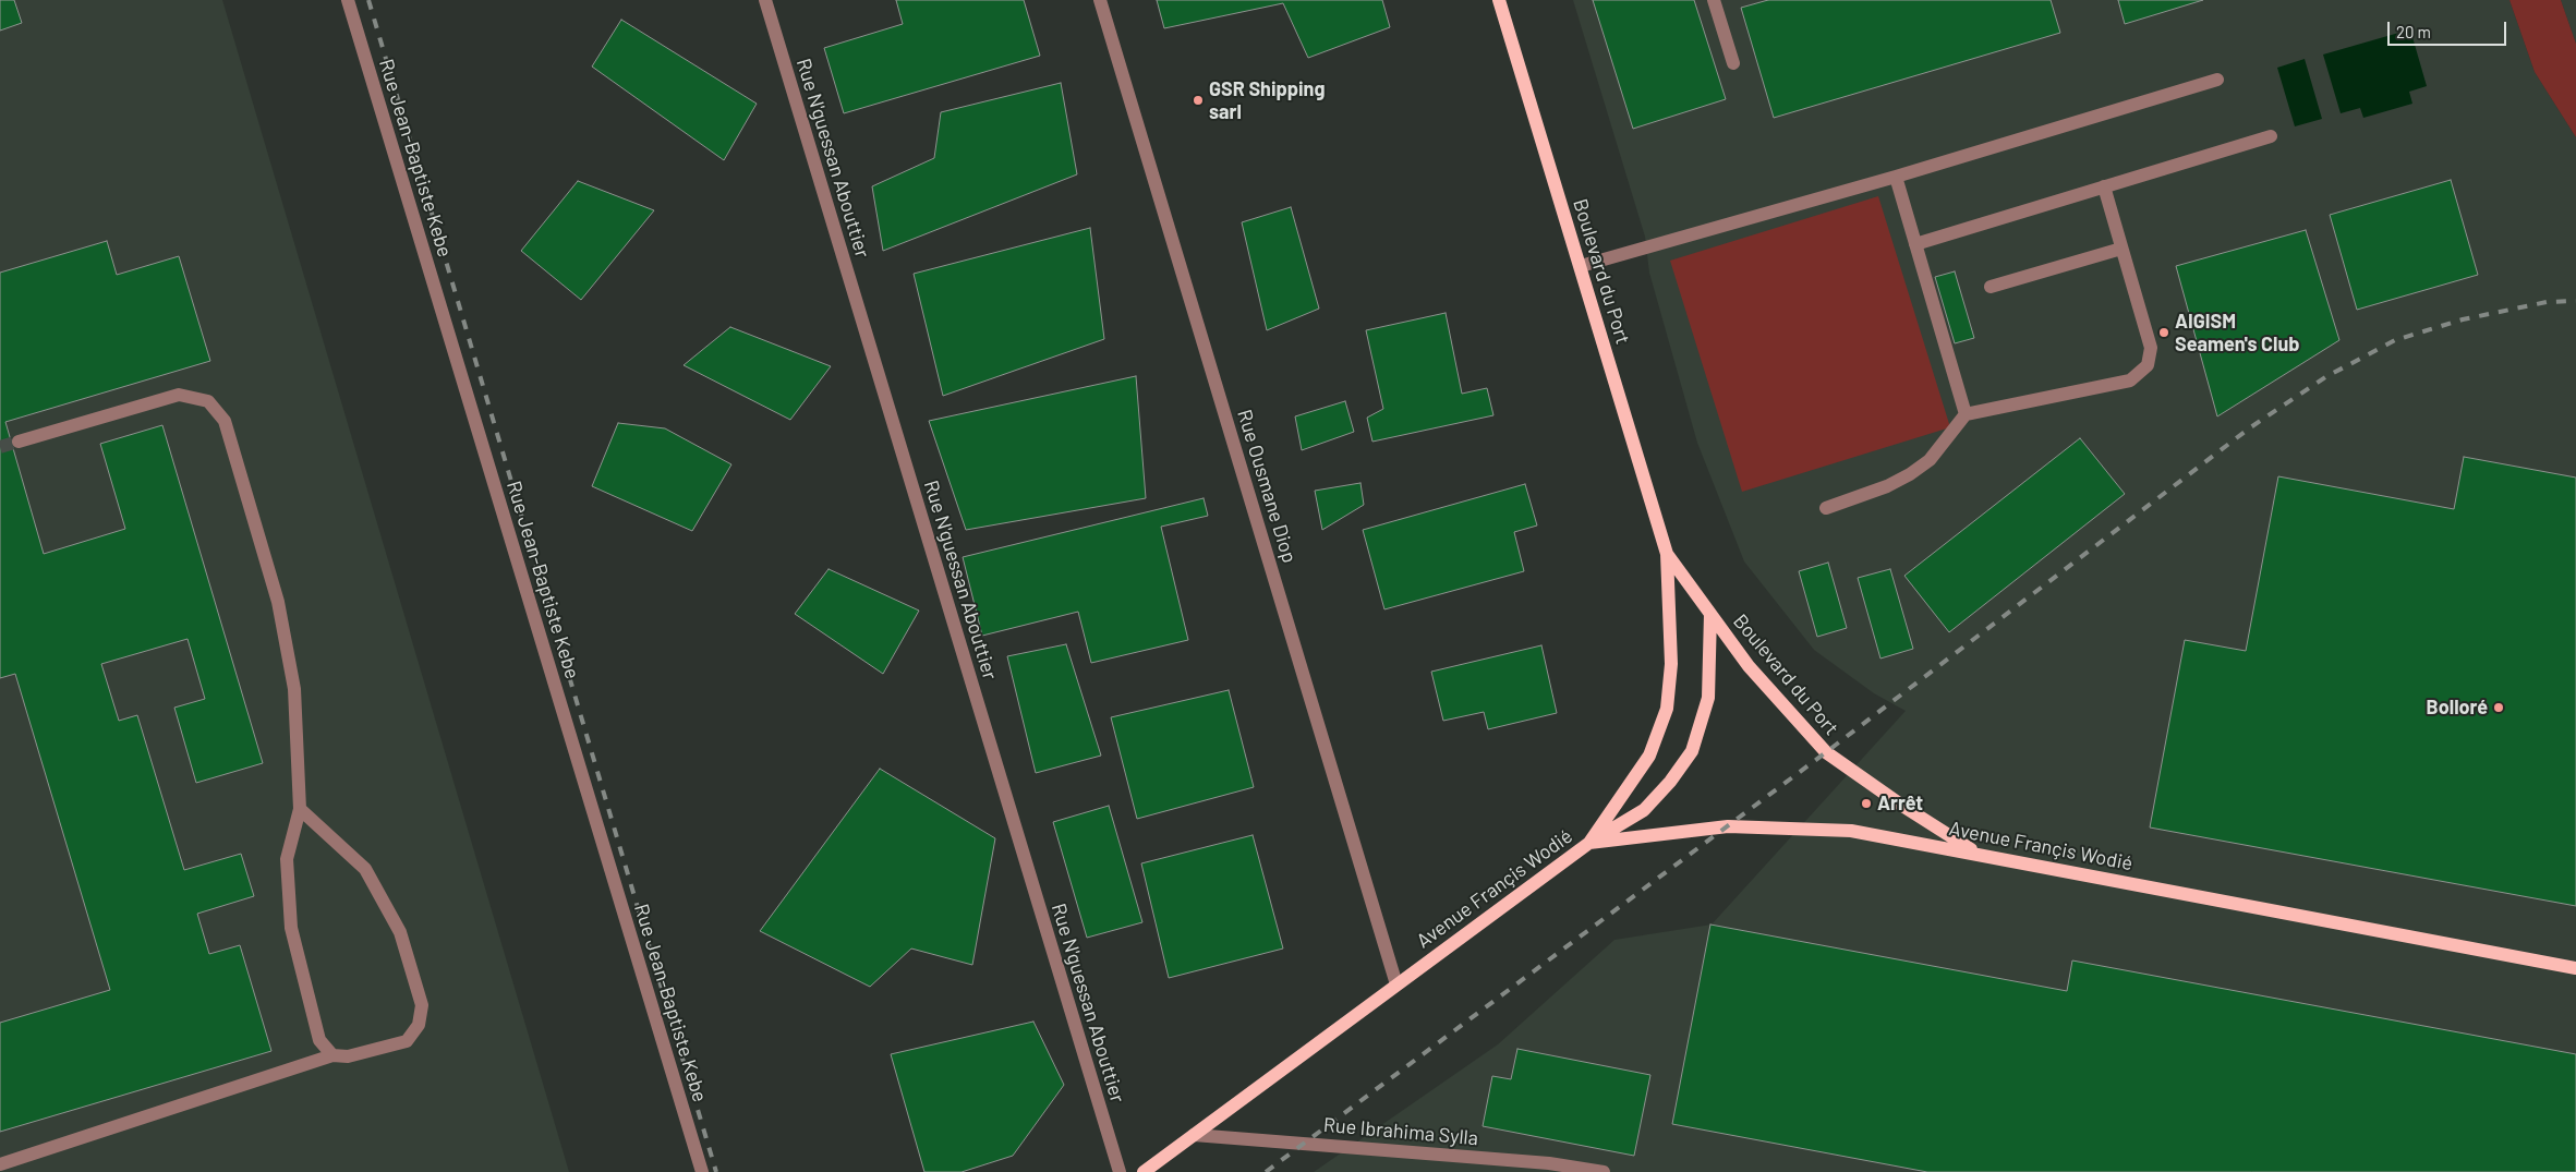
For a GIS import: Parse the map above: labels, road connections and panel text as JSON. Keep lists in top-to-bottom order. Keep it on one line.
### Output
{"streets":{"main road":["Boulevard du Port","Avenue Françis Wodié"],"street":["Rue Jean-Baptiste Kebe","Rue N'guessan Abouttier","Rue Ousmane Diop","Rue Ibrahima Sylla"]},"crossings":[["Boulevard du Port","Avenue Françis Wodié"],["Rue Ousmane Diop","Avenue Françis Wodié"],["Avenue Françis Wodié","Rue Ibrahima Sylla"]],"places":["GSR Shipping sarl","AIGISM Seamen's Club","Bolloré","Arrêt"],"scale_bar":"20 m"}
